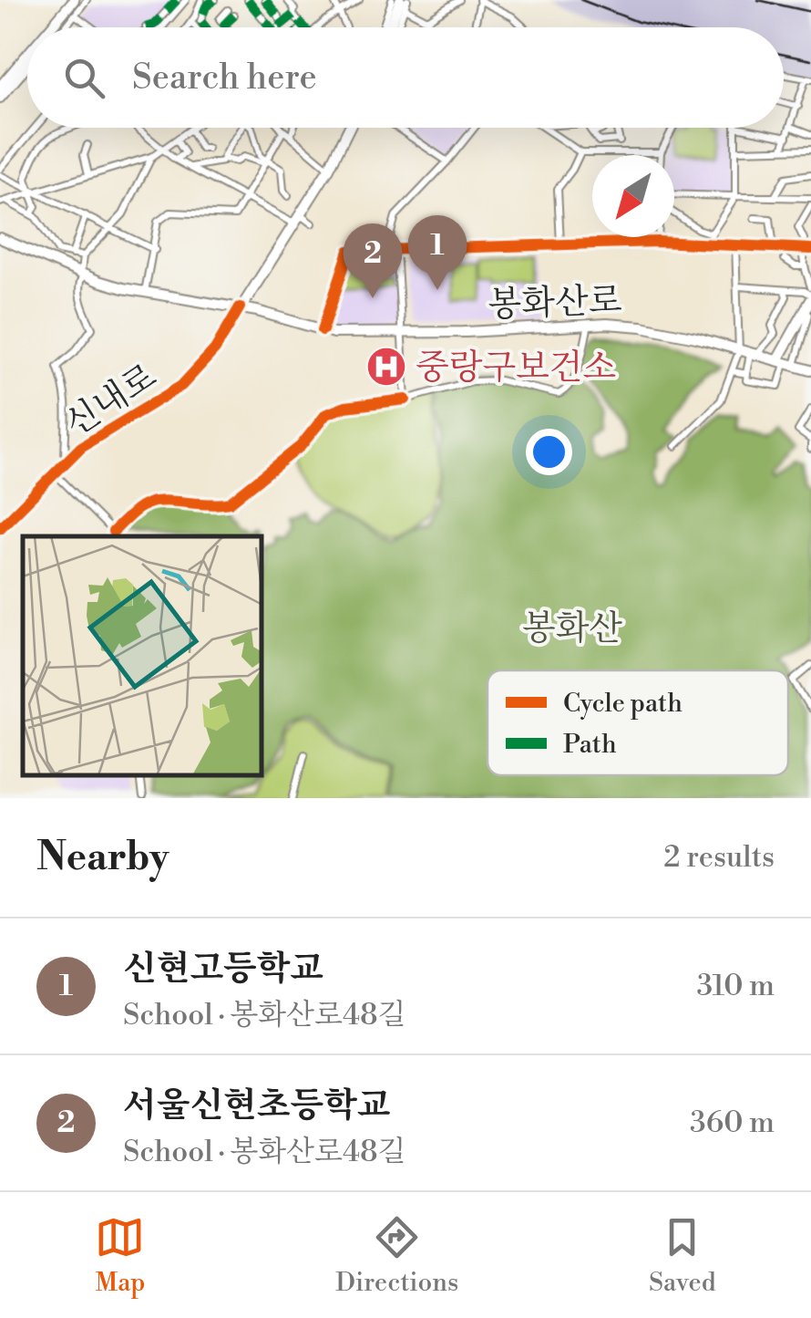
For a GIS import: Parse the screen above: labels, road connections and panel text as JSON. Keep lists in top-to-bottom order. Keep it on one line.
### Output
{"streets":{"main road":["봉화산로","신내로"]},"crossings":[["봉화산로","신내로"]],"parks":["봉화산"],"places":{"hospital":["중랑구보건소"]},"legend":["Cycle path","Path"],"north":"bottom left","page":{"search":"Search here","pins":["1","2"],"heading":["Nearby","2 results"],"list":[{"mark":"1","name":"신현고등학교","note":"School · 봉화산로48길","value":"310 m"},{"mark":"2","name":"서울신현초등학교","note":"School · 봉화산로48길","value":"360 m"}],"nav":["Map","Directions","Saved"]}}
